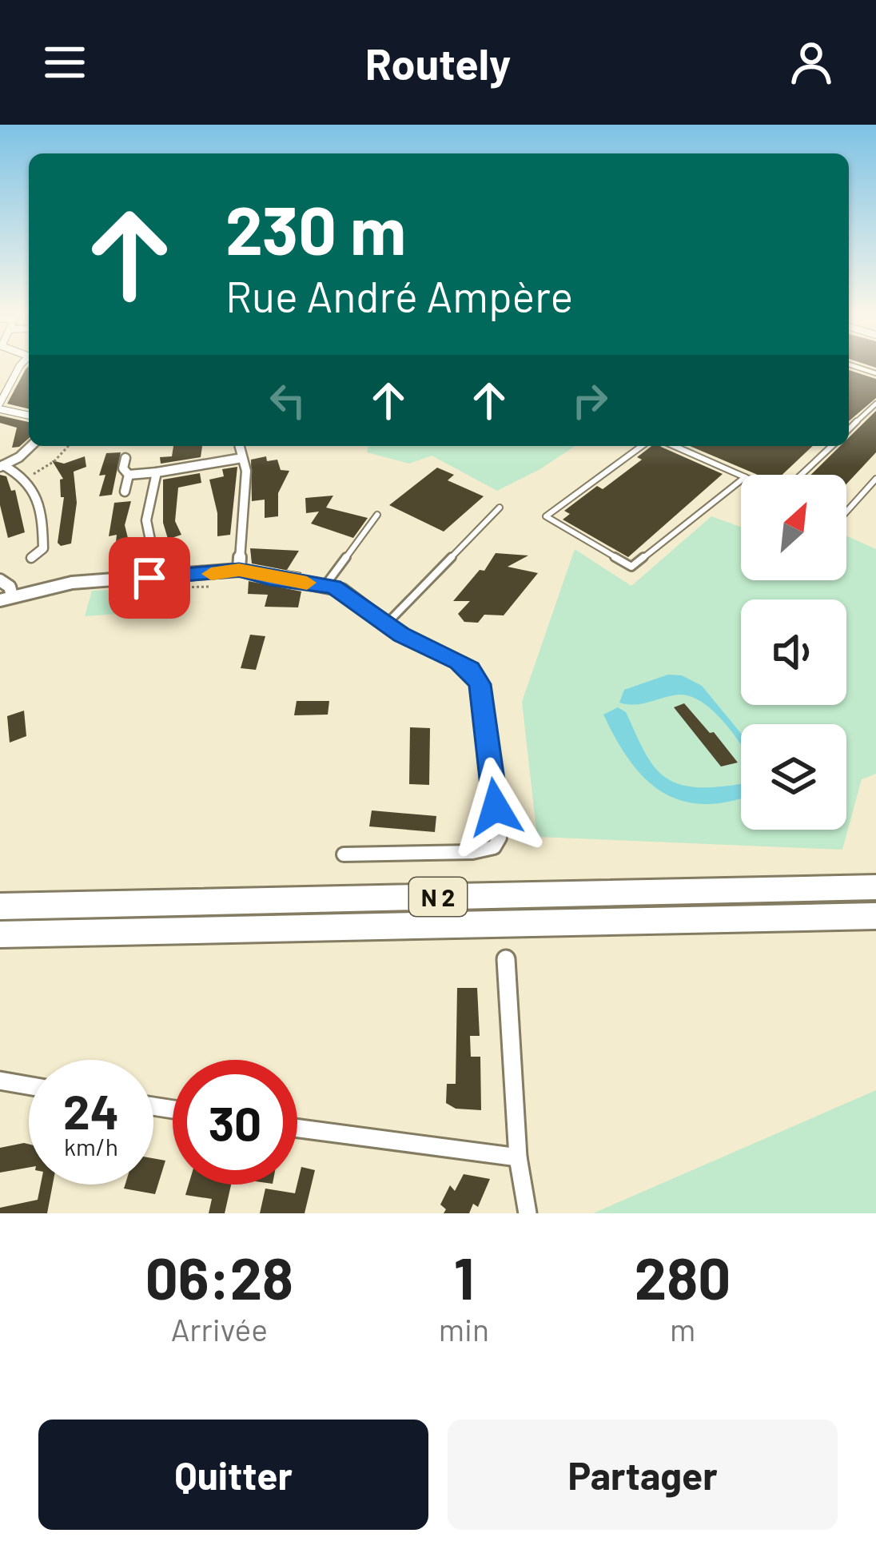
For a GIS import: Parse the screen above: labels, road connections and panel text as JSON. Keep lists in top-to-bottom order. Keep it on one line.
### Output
{"streets":{"highway":["N 2"]},"north":"top right","page":{"header":"Routely","turn":["230 m","Rue André Ampère"],"speed":"24 km/h","limit":"30","eta":["06:28","Arrivée","1","min","280","m"],"buttons":["Quitter","Partager"]}}
